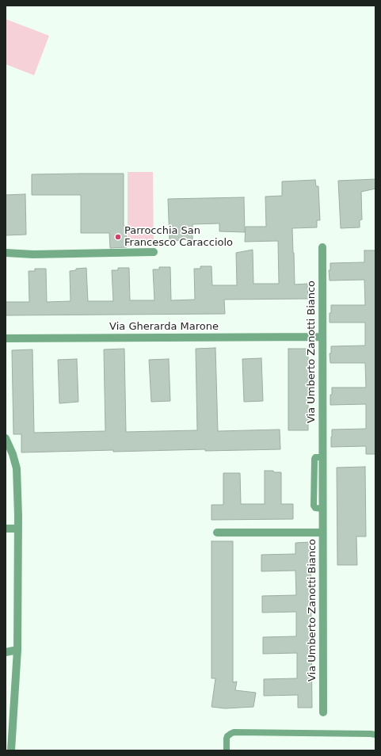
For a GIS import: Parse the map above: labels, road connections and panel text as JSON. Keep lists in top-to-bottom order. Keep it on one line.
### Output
{"streets":{"street":["Via Gherarda Marone","Via Umberto Zanotti Bianco"]},"crossings":[["Via Gherarda Marone","Via Umberto Zanotti Bianco"]],"places":["Parrocchia San Francesco Caracciolo"]}
